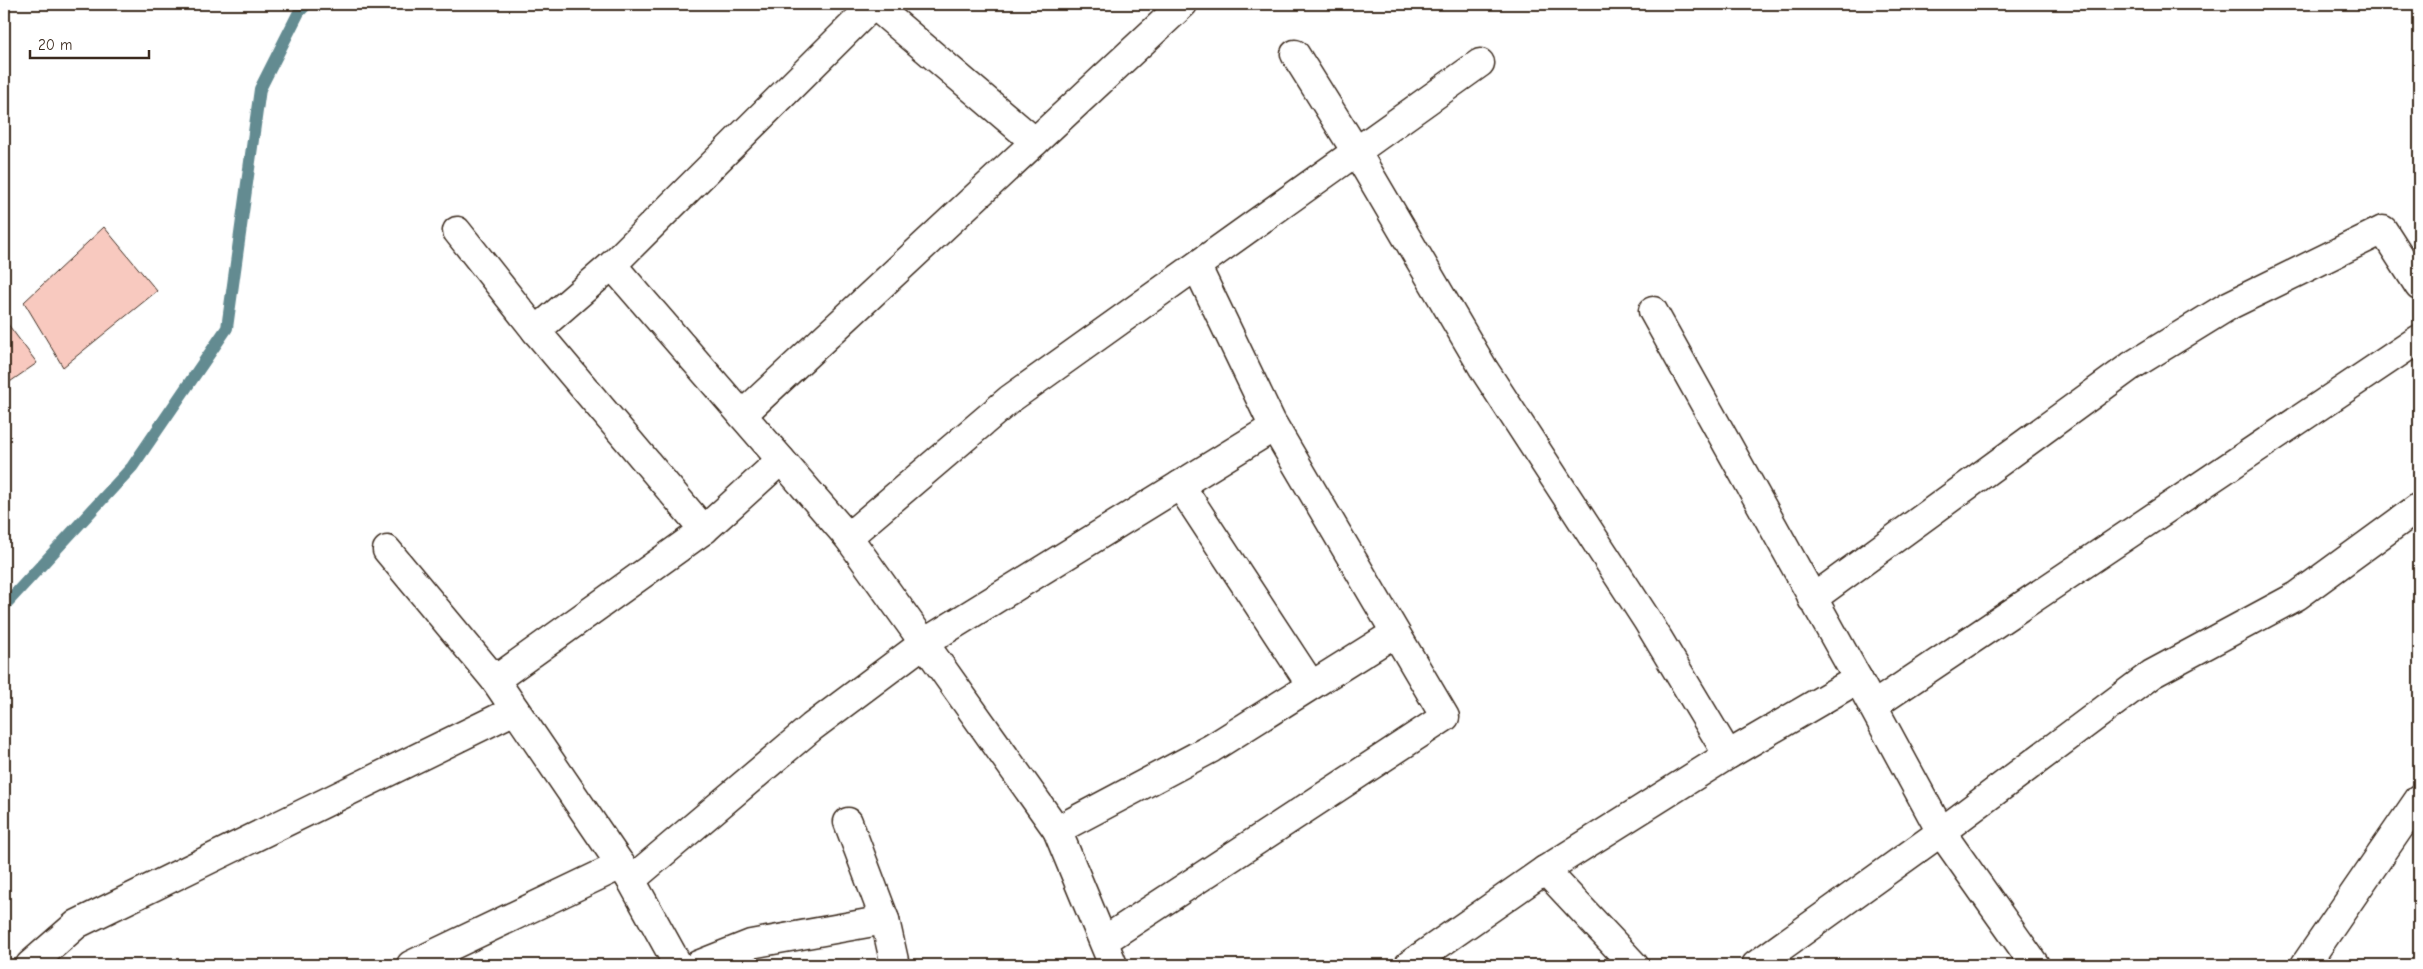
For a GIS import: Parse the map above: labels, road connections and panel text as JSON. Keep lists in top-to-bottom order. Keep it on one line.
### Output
{"scale_bar":"20 m"}
